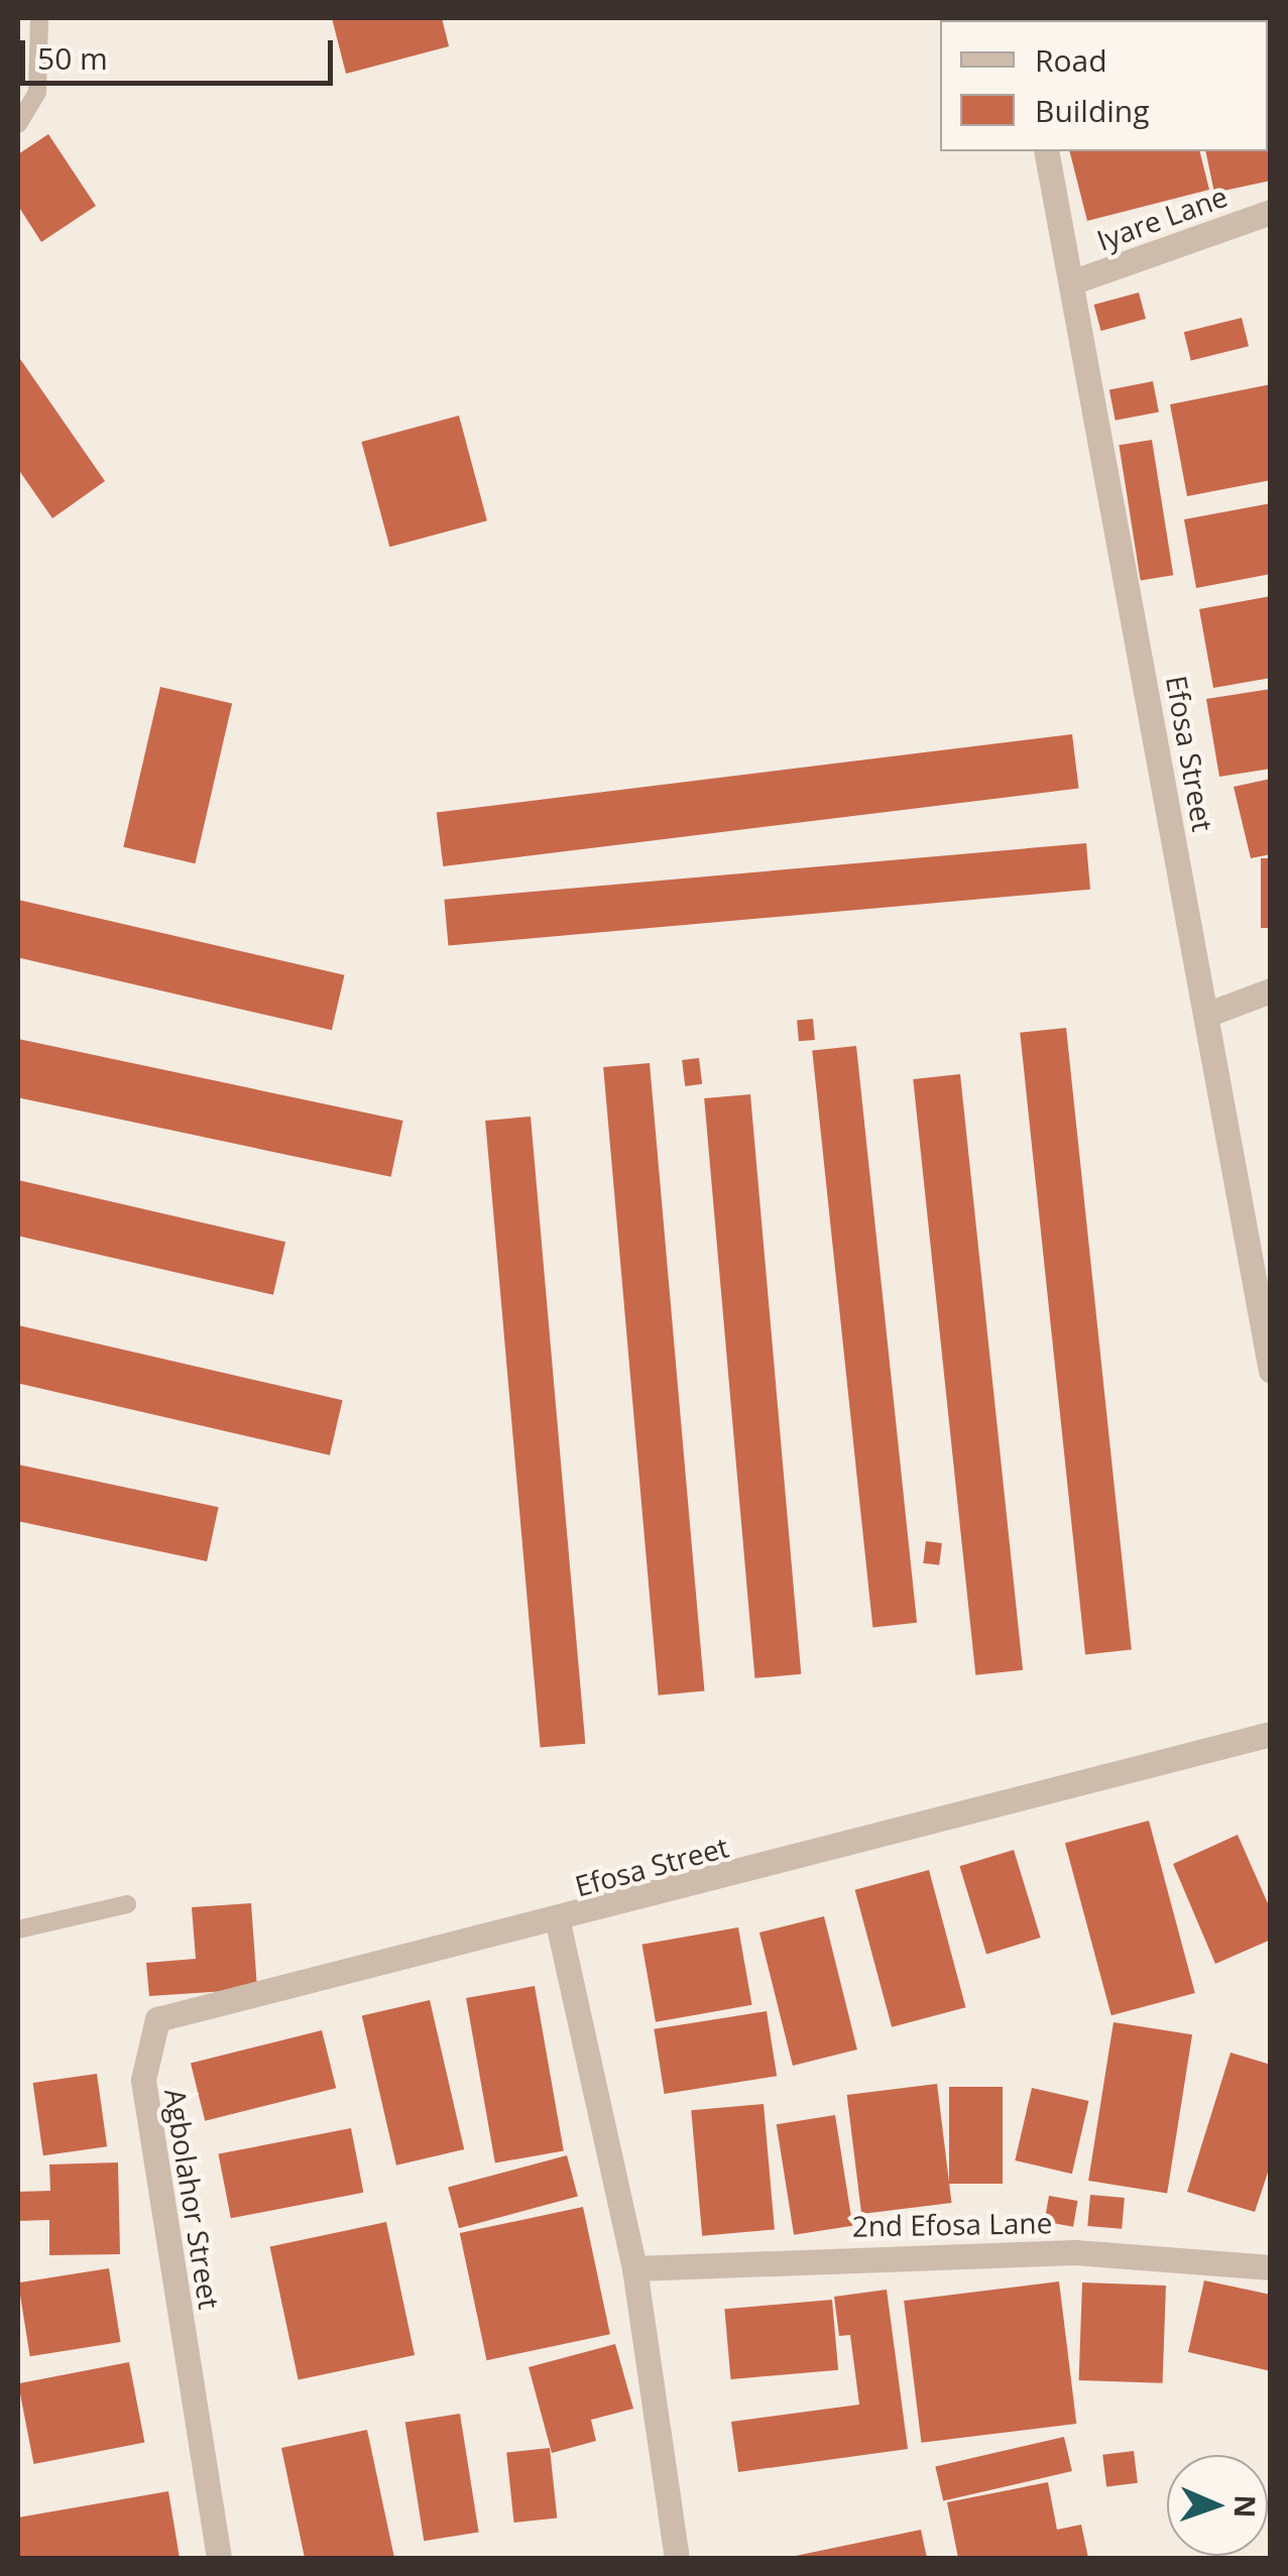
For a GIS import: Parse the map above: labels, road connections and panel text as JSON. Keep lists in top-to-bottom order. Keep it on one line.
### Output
{"streets":{"street":["Iyare Lane","Efosa Street","Agbolahor Street","2nd Efosa Lane"]},"crossings":[["Iyare Lane","Efosa Street"],["Efosa Street","Agbolahor Street"],["Efosa Street","2nd Efosa Lane"]],"legend":["Road","Building"],"scale_bar":"50 m","north":"right"}
